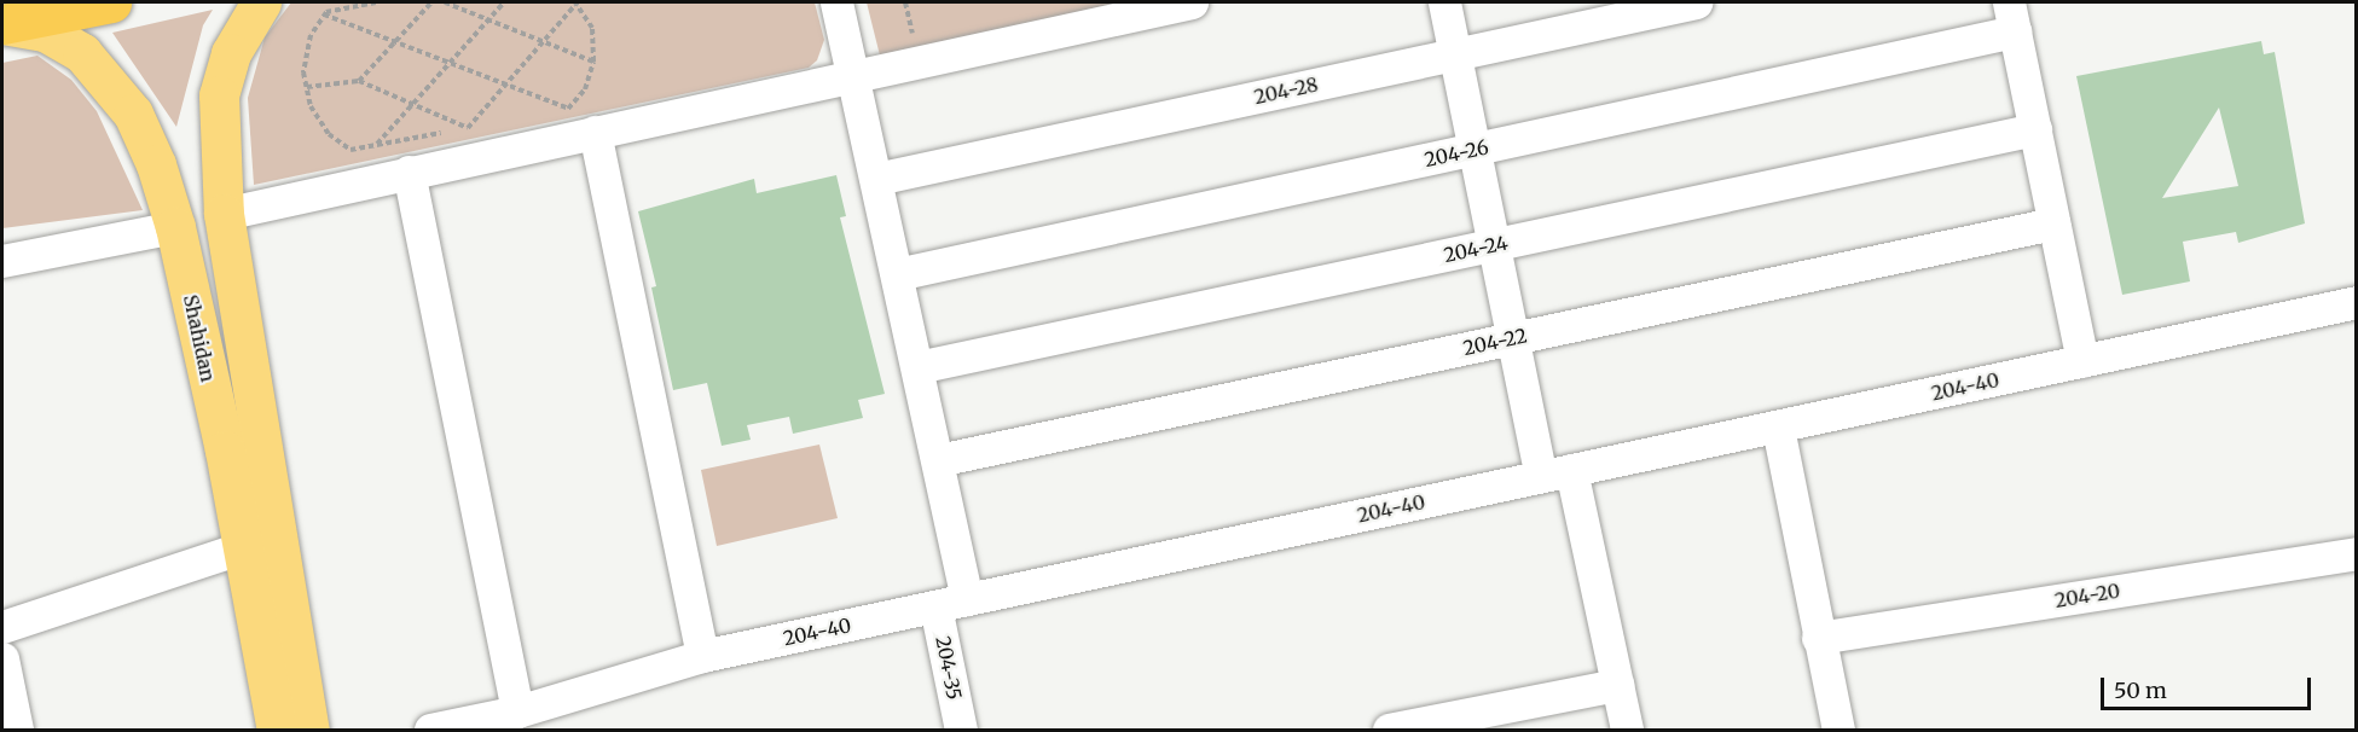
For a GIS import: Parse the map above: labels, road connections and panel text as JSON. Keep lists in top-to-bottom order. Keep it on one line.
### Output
{"streets":{"main road":["Shahidan"],"street":["204-28","204-26","204-24","204-22","204-40","204-20","204-35"]},"crossings":[["204-40","204-35"]],"scale_bar":"50 m"}
